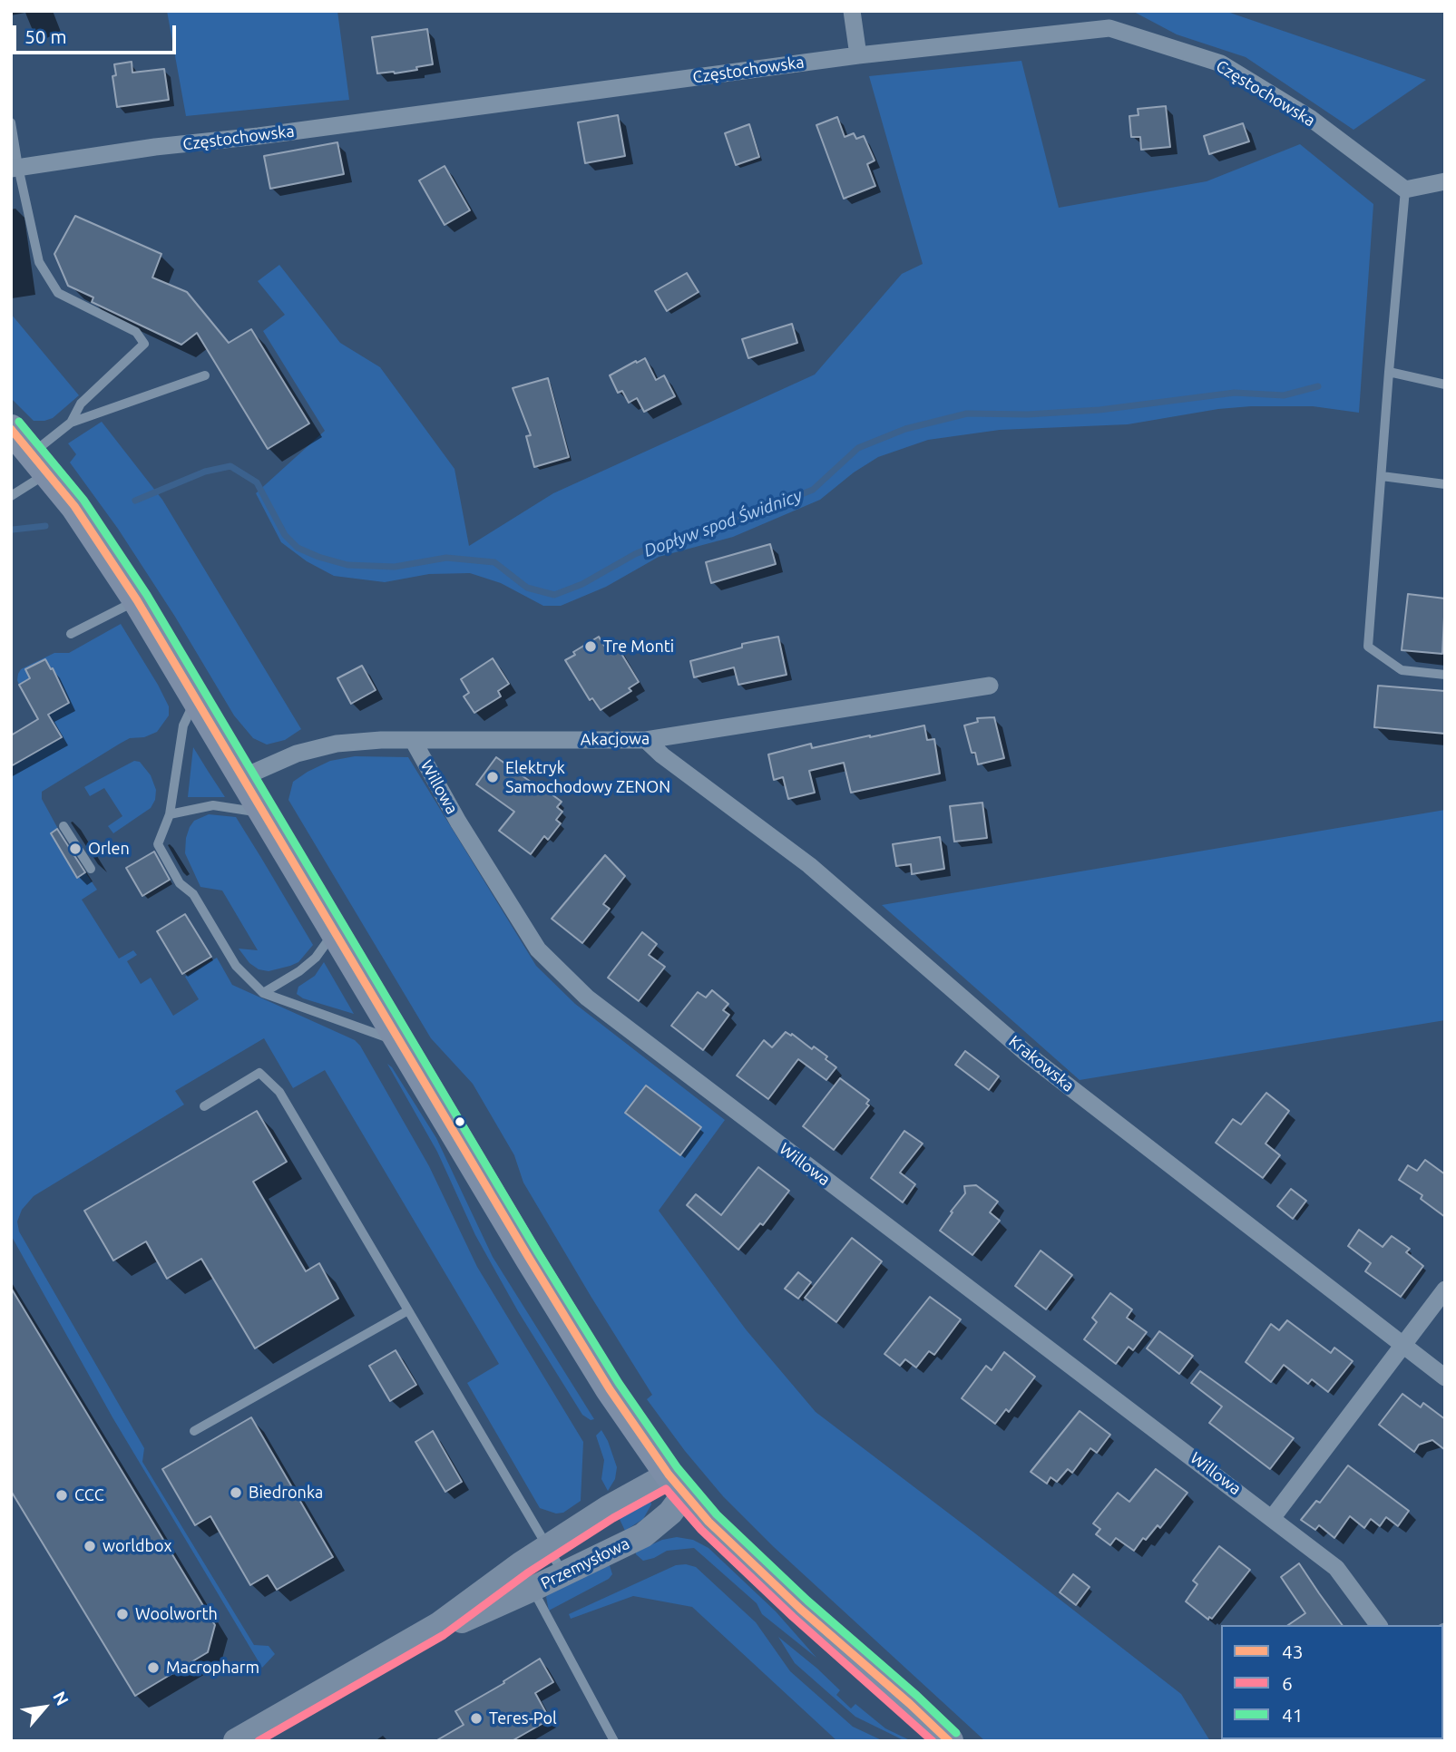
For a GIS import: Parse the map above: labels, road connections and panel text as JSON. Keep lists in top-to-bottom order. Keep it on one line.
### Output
{"streets":{"main road":["Przemysłowa"],"street":["Częstochowska","Akacjowa","Willowa","Krakowska"]},"crossings":[["Akacjowa","Willowa"],["Akacjowa","Krakowska"]],"water":["Dopływ spod Świdnicy"],"places":["Tre Monti","Elektryk Samochodowy ZENON","Orlen","Biedronka","CCC","worldbox","Woolworth","Macropharm","Teres-Pol"],"lines":["transit line 41","transit line 43","transit line 6"],"legend":["43","6","41"],"scale_bar":"50 m","north":"top right"}
